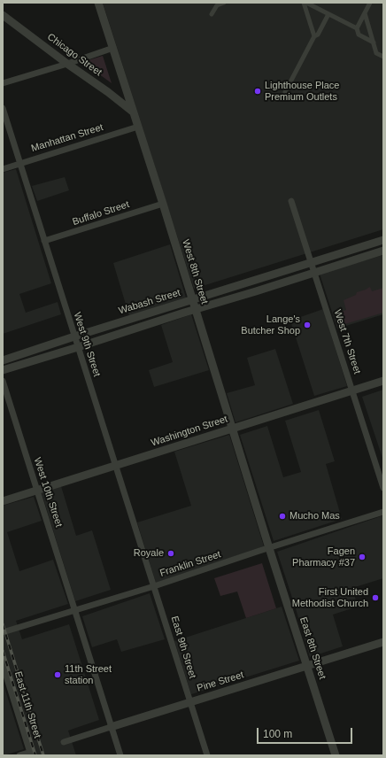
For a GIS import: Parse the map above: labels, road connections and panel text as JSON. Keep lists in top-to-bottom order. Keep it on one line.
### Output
{"streets":{"street":["Chicago Street","Manhattan Street","Buffalo Street","West 8th Street","Wabash Street","West 7th Street","West 9th Street","Washington Street","West 10th Street","Franklin Street","East 9th Street","East 8th Street","Pine Street","East 11th Street"]},"crossings":[["Chicago Street","West 8th Street"],["Manhattan Street","West 8th Street"],["Manhattan Street","West 9th Street"],["Buffalo Street","West 8th Street"],["Buffalo Street","West 9th Street"],["West 8th Street","Wabash Street"],["West 8th Street","Washington Street"],["West 8th Street","Franklin Street"],["West 8th Street","East 8th Street"],["Wabash Street","West 7th Street"],["Wabash Street","West 9th Street"],["West 7th Street","Washington Street"],["West 9th Street","Washington Street"],["West 9th Street","Franklin Street"],["West 9th Street","East 9th Street"],["Washington Street","West 10th Street"],["West 10th Street","Franklin Street"],["West 10th Street","Pine Street"],["Franklin Street","East 9th Street"],["Franklin Street","East 8th Street"],["East 9th Street","Pine Street"],["East 8th Street","Pine Street"]],"places":["Lighthouse Place Premium Outlets","Lange's Butcher Shop","Mucho Mas","Royale","Fagen Pharmacy #37","First United Methodist Church","11th Street station"],"scale_bar":"100 m"}
